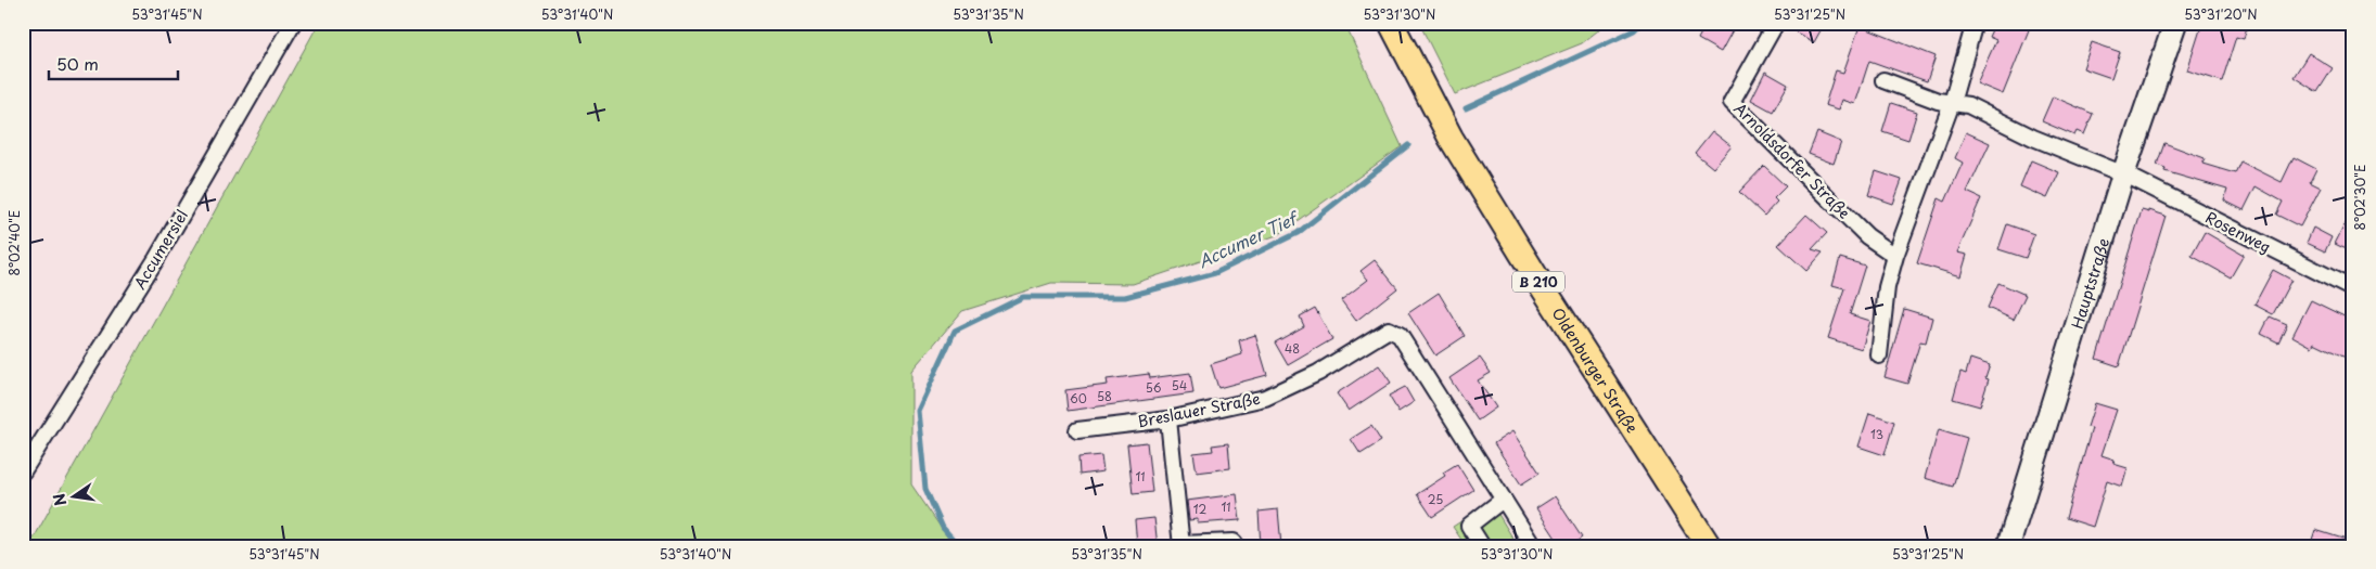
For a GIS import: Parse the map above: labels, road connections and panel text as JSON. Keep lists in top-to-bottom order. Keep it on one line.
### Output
{"streets":{"main road":["B 210","Oldenburger Straße"],"street":["Arnoldsdorfer Straße","Rosenweg","Accumersiel","Hauptstraße","Breslauer Straße"]},"crossings":[["Rosenweg","Hauptstraße"]],"water":["Accumer Tief"],"house_numbers":["48","54","56","58","60","13","11","25","11","12"],"scale_bar":"50 m","north":"left","coordinates":["53°31'45\"N","53°31'40\"N","53°31'35\"N","53°31'30\"N","53°31'25\"N","53°31'20\"N","8°02'30\"E","8°02'40\"E"]}
